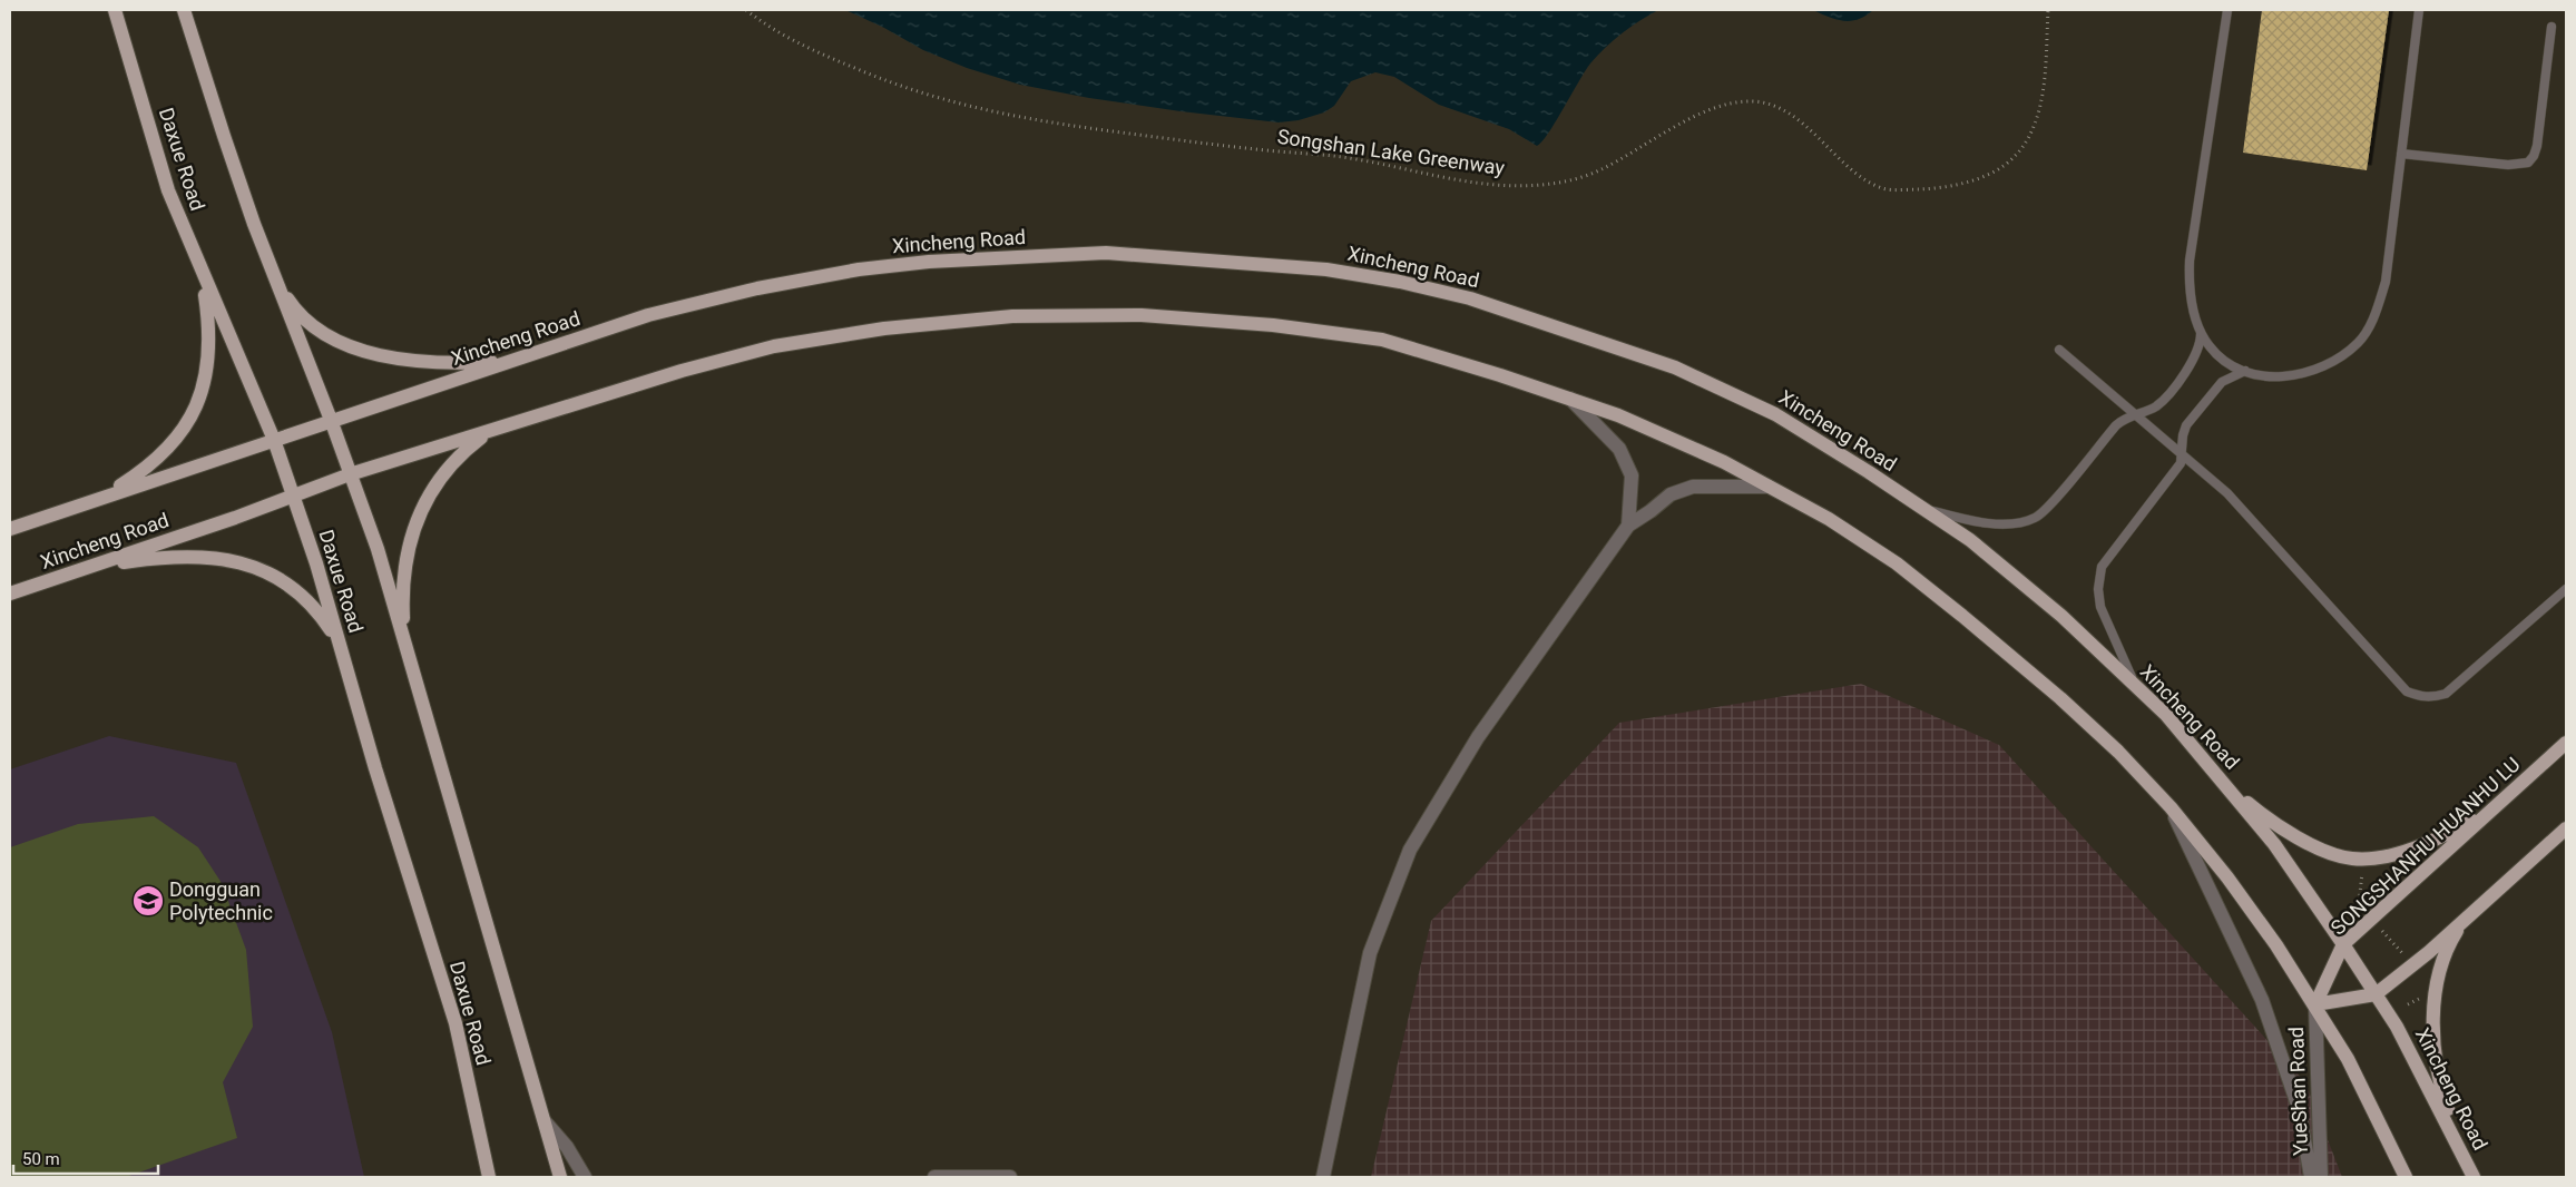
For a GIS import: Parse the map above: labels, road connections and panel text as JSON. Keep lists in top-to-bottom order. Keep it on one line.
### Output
{"streets":{"main road":["Daxue Road","Xincheng Road","SONGSHANHU HUANHU LU"],"street":["YueShan Road"],"path":["Songshan Lake Greenway"]},"crossings":[["Daxue Road","Xincheng Road"],["Xincheng Road","SONGSHANHU HUANHU LU"],["Xincheng Road","YueShan Road"],["SONGSHANHU HUANHU LU","YueShan Road"]],"places":{"school or university":["Dongguan Polytechnic"]},"scale_bar":"50 m"}
